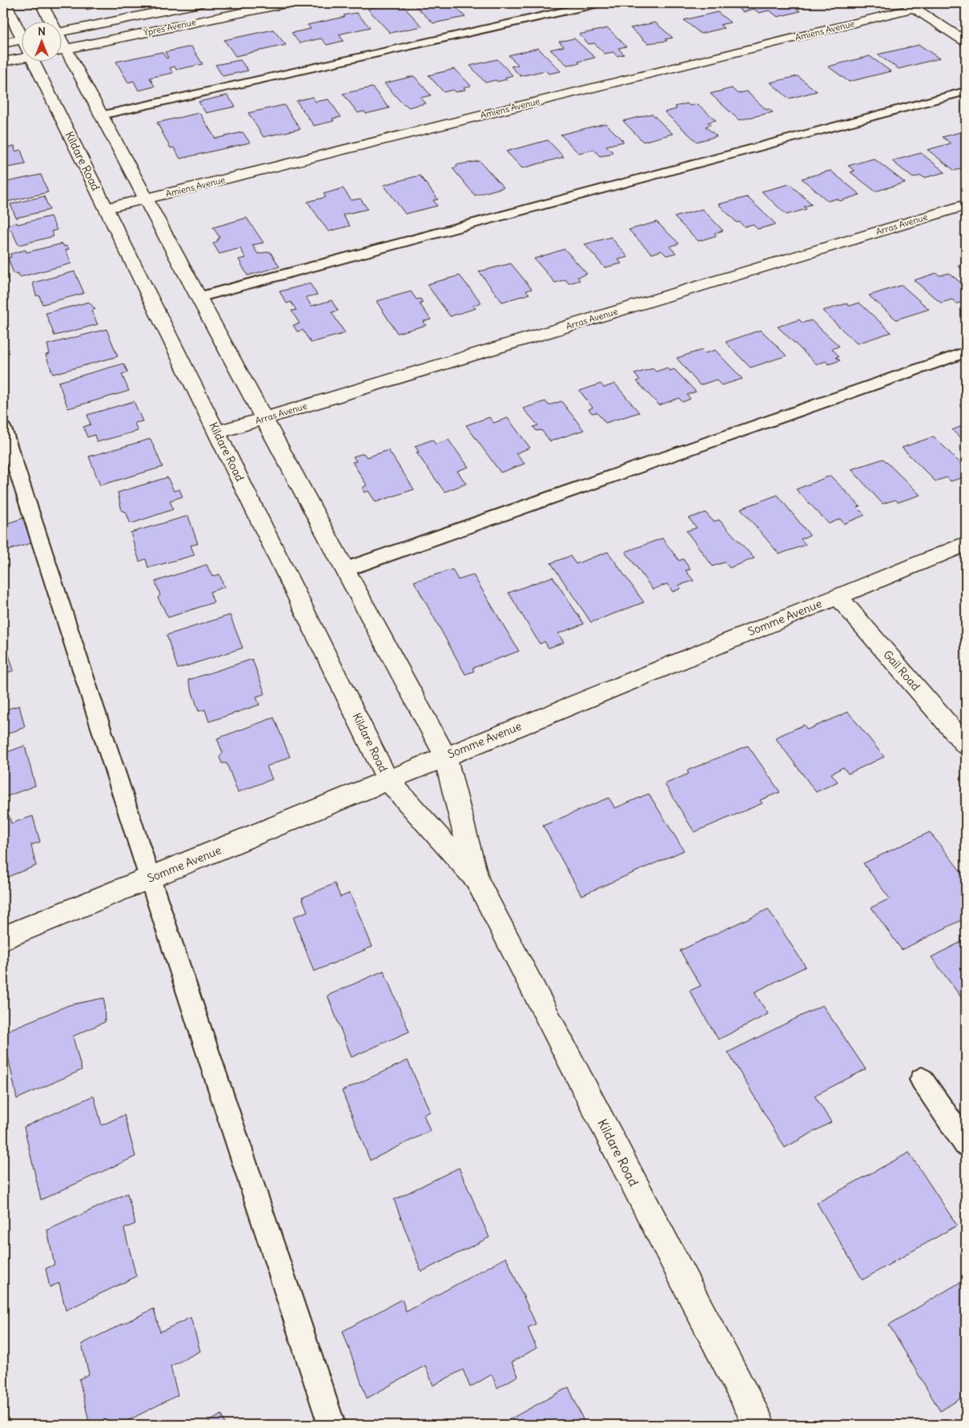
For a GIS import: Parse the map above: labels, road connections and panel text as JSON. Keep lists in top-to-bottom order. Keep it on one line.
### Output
{"streets":{"street":["Ypres Avenue","Amiens Avenue","Kildare Road","Arras Avenue","Somme Avenue","Gail Road"]},"crossings":[["Amiens Avenue","Kildare Road"],["Kildare Road","Arras Avenue"],["Kildare Road","Somme Avenue"],["Somme Avenue","Gail Road"]],"north":"top"}
